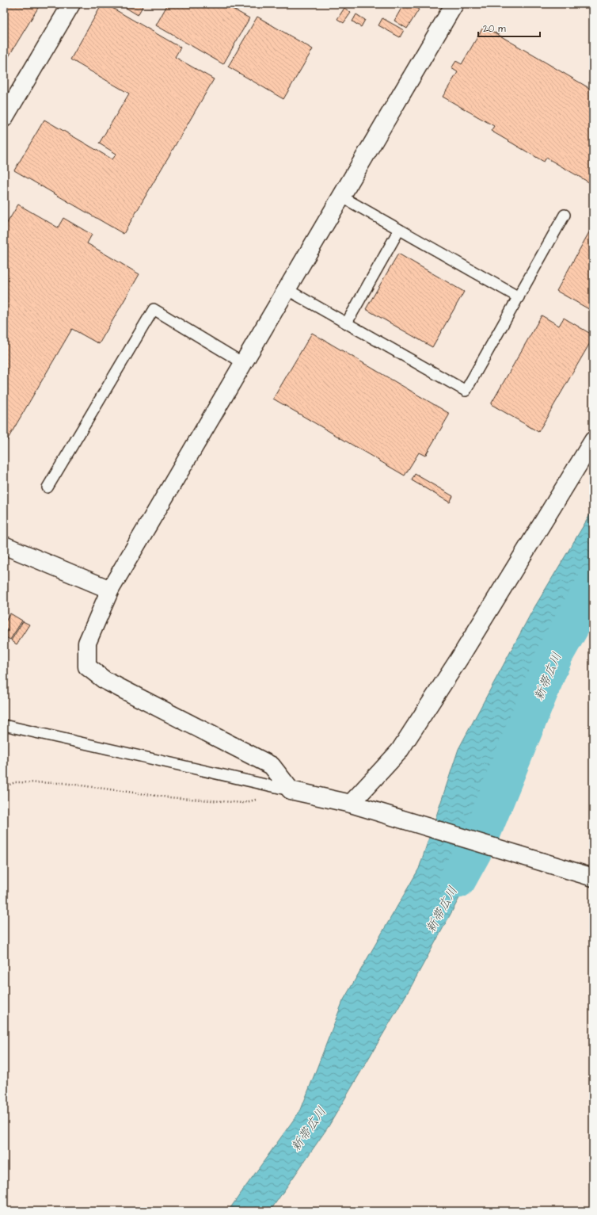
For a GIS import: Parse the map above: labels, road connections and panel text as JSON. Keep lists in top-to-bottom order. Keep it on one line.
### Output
{"water":["新帯広川"],"scale_bar":"20 m"}
